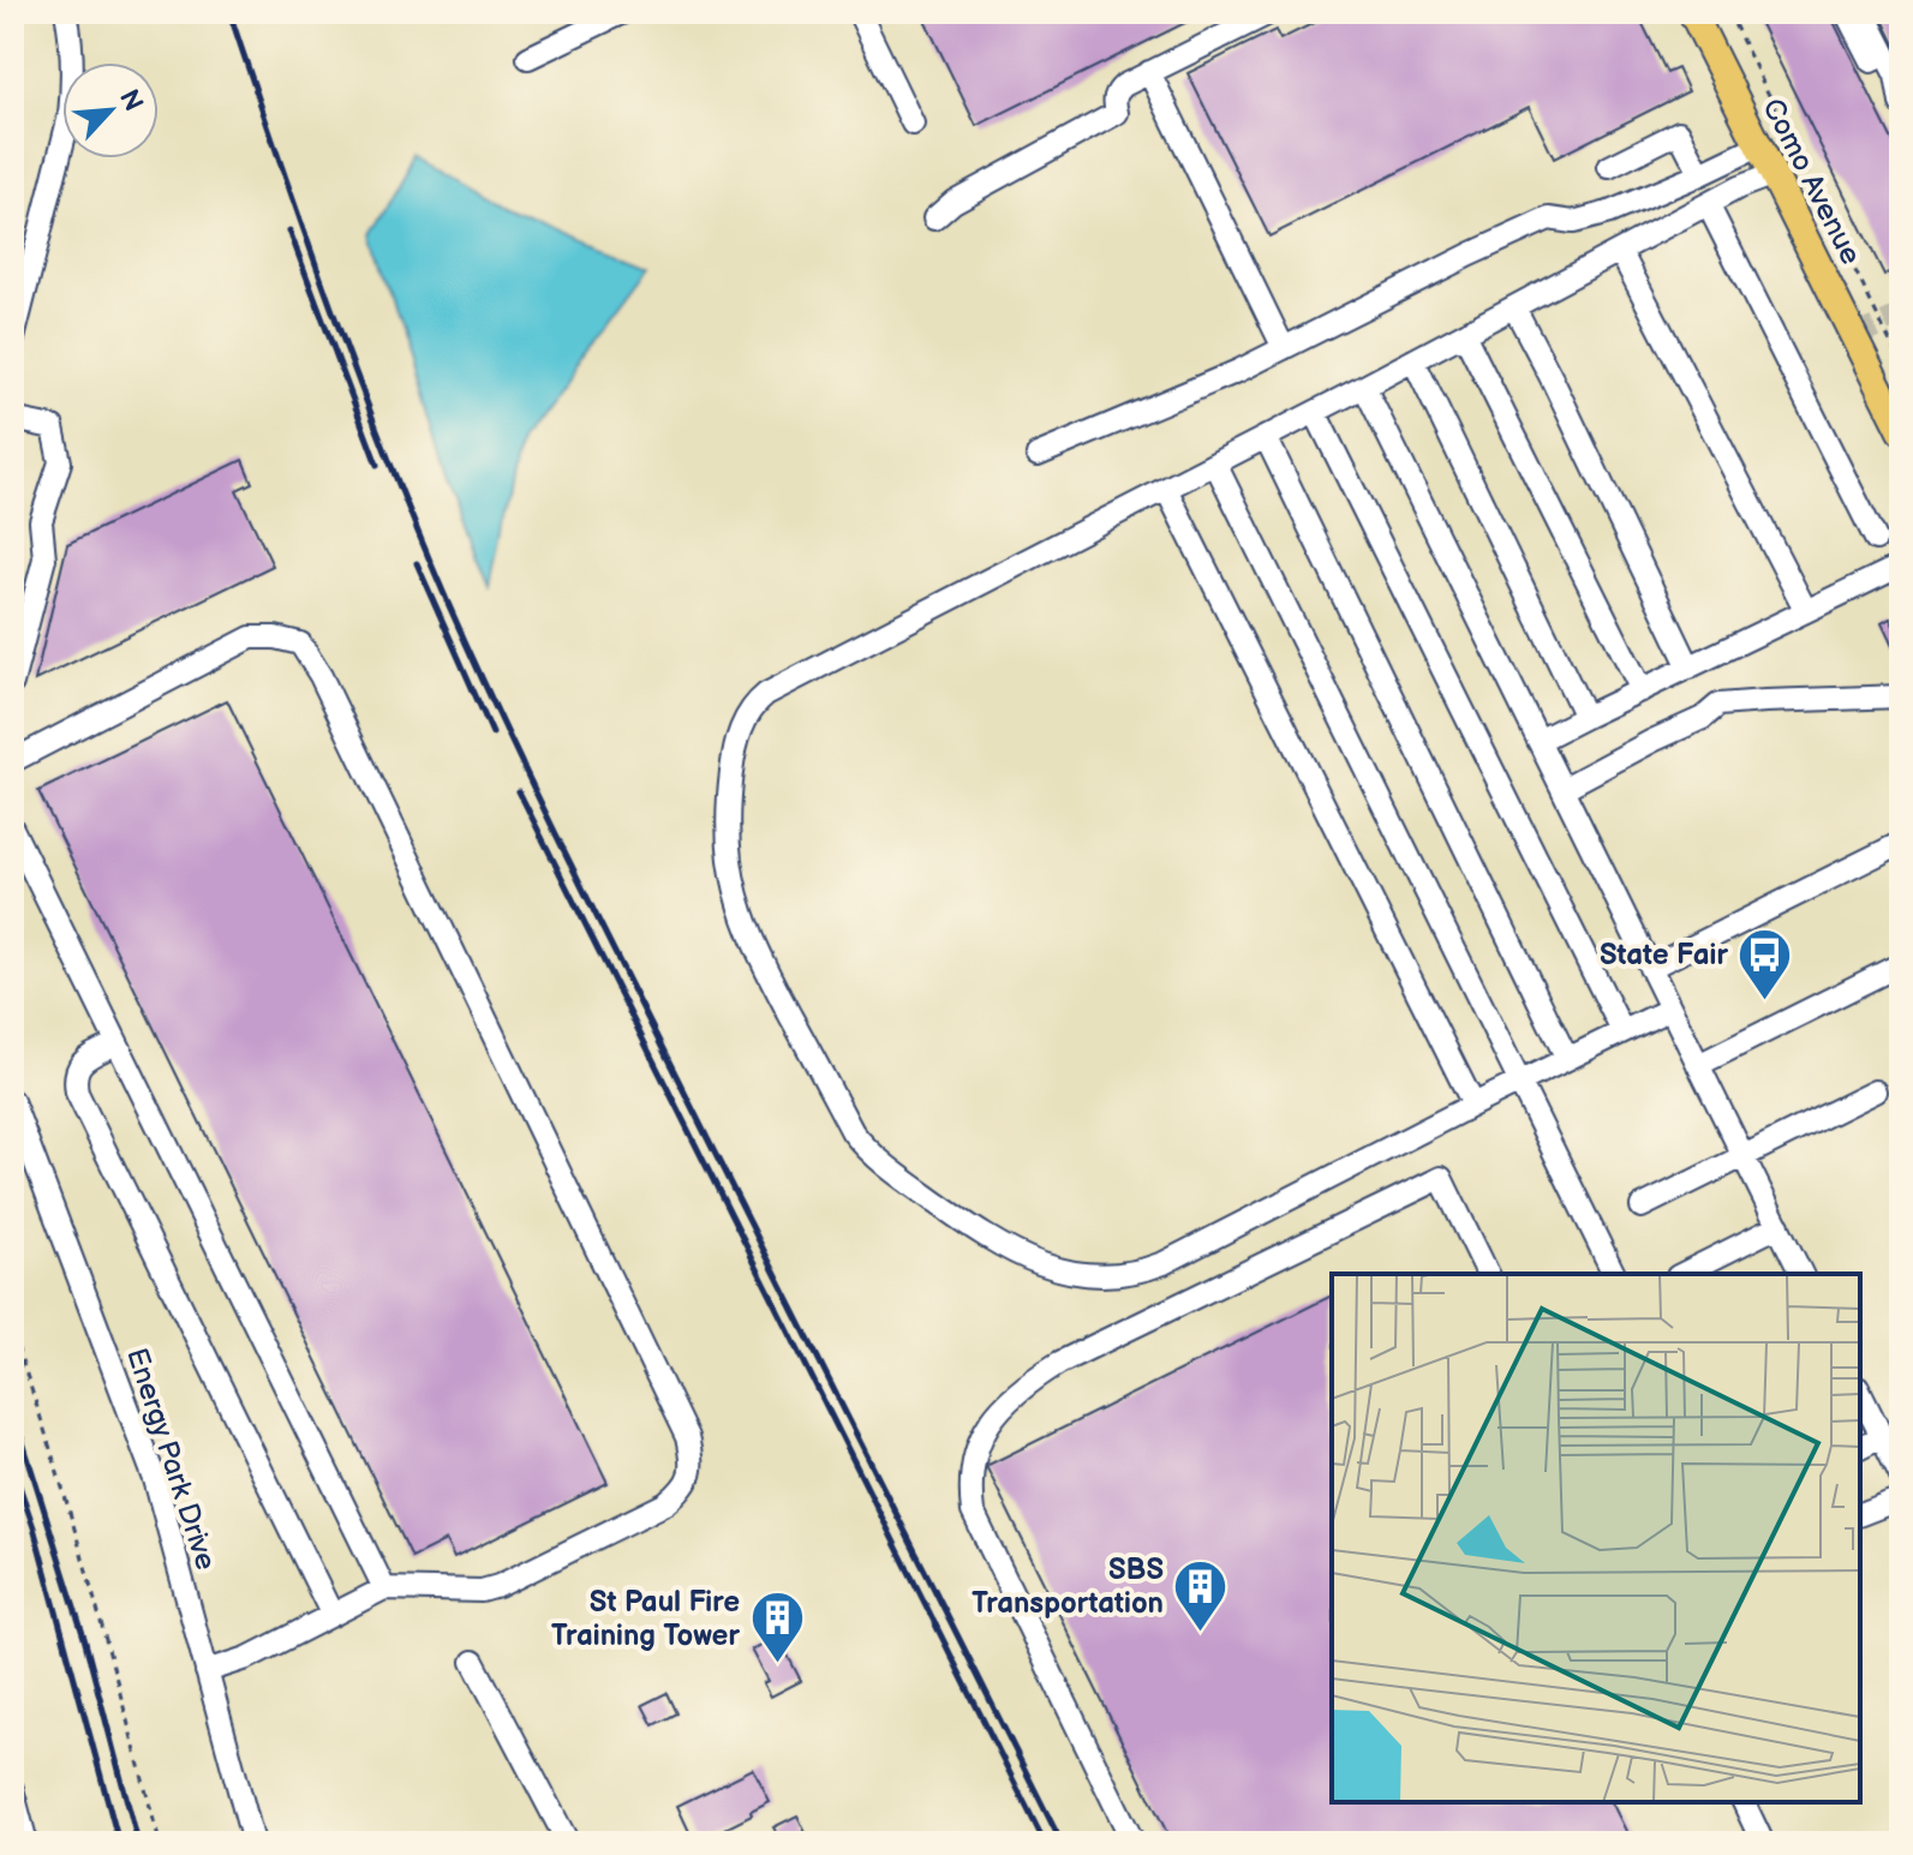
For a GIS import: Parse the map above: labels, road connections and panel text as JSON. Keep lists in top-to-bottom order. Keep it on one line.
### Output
{"streets":{"main road":["Como Avenue"],"street":["Energy Park Drive"]},"places":{"bus stop":["State Fair"],"building":["SBS Transportation","St Paul Fire Training Tower"]},"north":"top right"}
